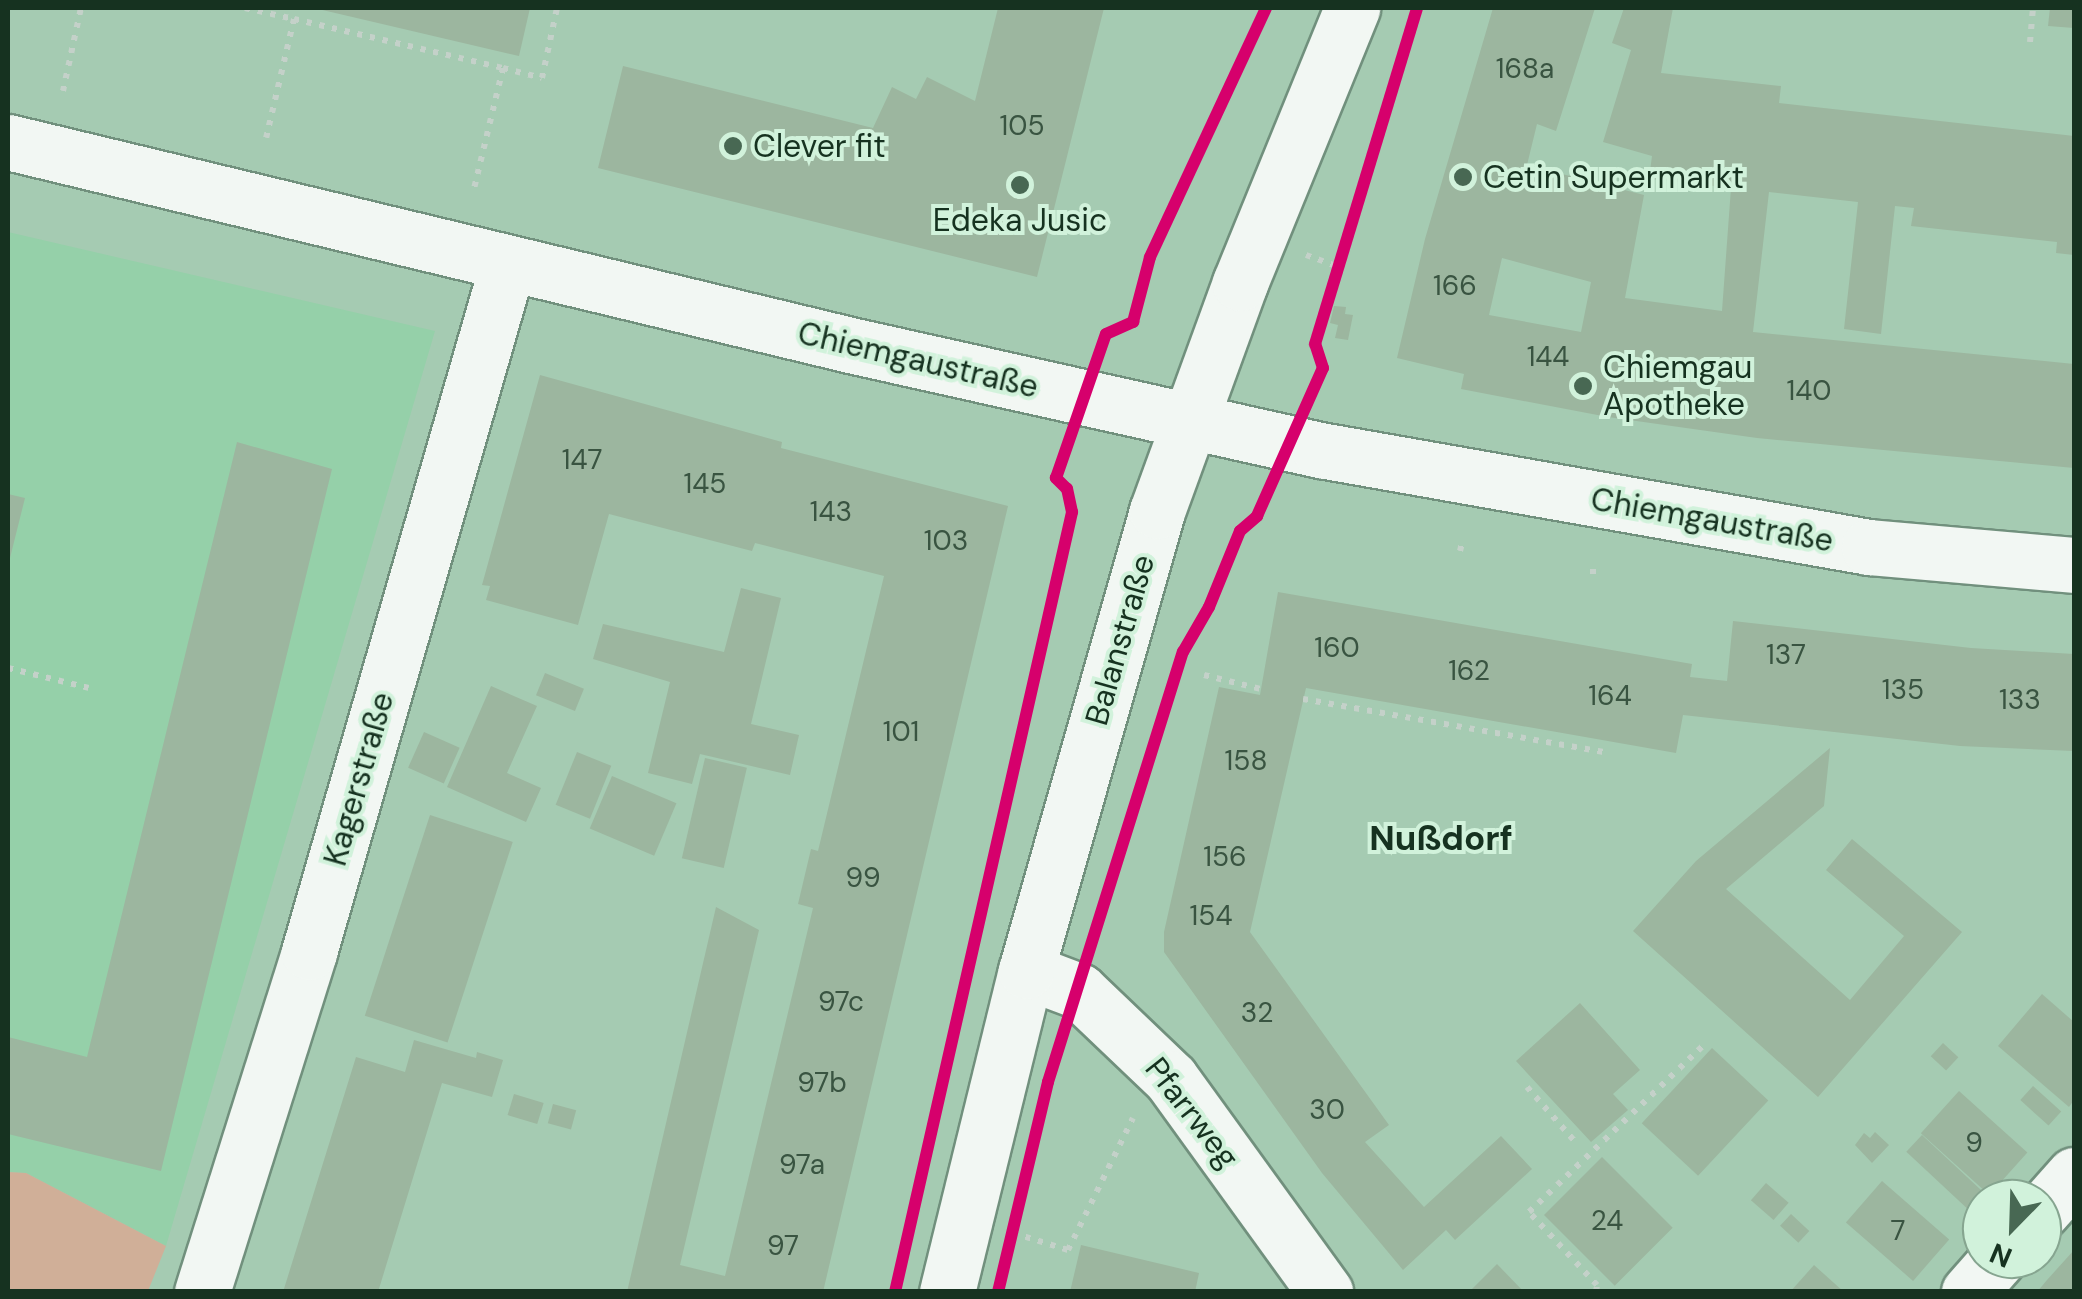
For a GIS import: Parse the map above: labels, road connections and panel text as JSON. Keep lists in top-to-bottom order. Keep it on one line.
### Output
{"streets":{"street":["Chiemgaustraße","Balanstraße","Kagerstraße","Pfarrweg"]},"crossings":[["Chiemgaustraße","Balanstraße"],["Chiemgaustraße","Kagerstraße"],["Balanstraße","Pfarrweg"]],"districts":["Nußdorf"],"places":["Clever fit","Cetin Supermarkt","Edeka Jusic","Chiemgau Apotheke"],"house_numbers":["168a","105","166","144","140","147","145","143","103","160","137","162","135","164","133","101","158","156","99","154","97c","32","97b","30","9","97a","24","7","97"],"north":"bottom left"}
